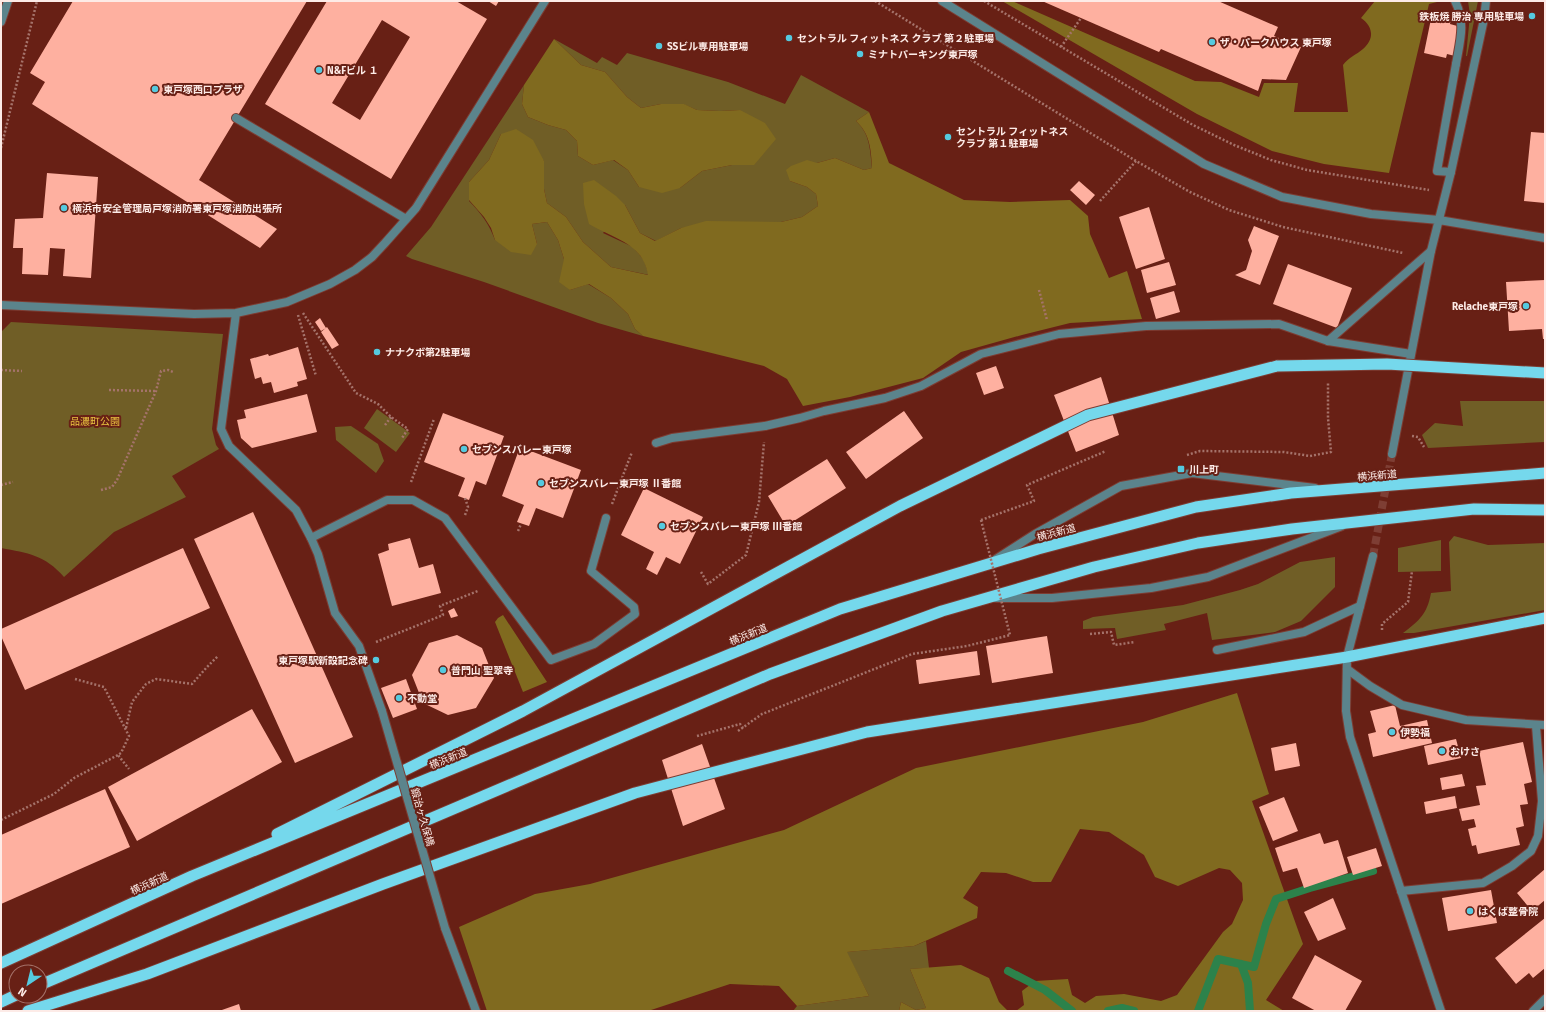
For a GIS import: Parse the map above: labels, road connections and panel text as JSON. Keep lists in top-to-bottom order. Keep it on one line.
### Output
{"streets":{"highway":["横浜新道"],"street":["鍛治ヶ久保橋"]},"parks":["品濃町公園"],"places":{"other":["鉄板焼 勝治 専用駐車場","セントラル フィットネス クラブ 第２駐車場","ザ・パークハウス 東戸塚","SSビル専用駐車場","ミナトパーキング東戸塚","N&Fビル １","東戸塚西口プラザ","セントラル フィットネス クラブ 第１駐車場","横浜市安全管理局戸塚消防署東戸塚消防出張所","Relache東戸塚","ナナクボ第2駐車場","セブンスバレー東戸塚","セブンスバレー東戸塚 Ⅱ番館","セブンスバレー東戸塚 Ⅲ番館","東戸塚駅新設記念碑","普門山 聖翠寺","不動堂","伊勢福","おけさ","はくば整骨院"],"transit":["川上町"]},"north":"bottom left"}
